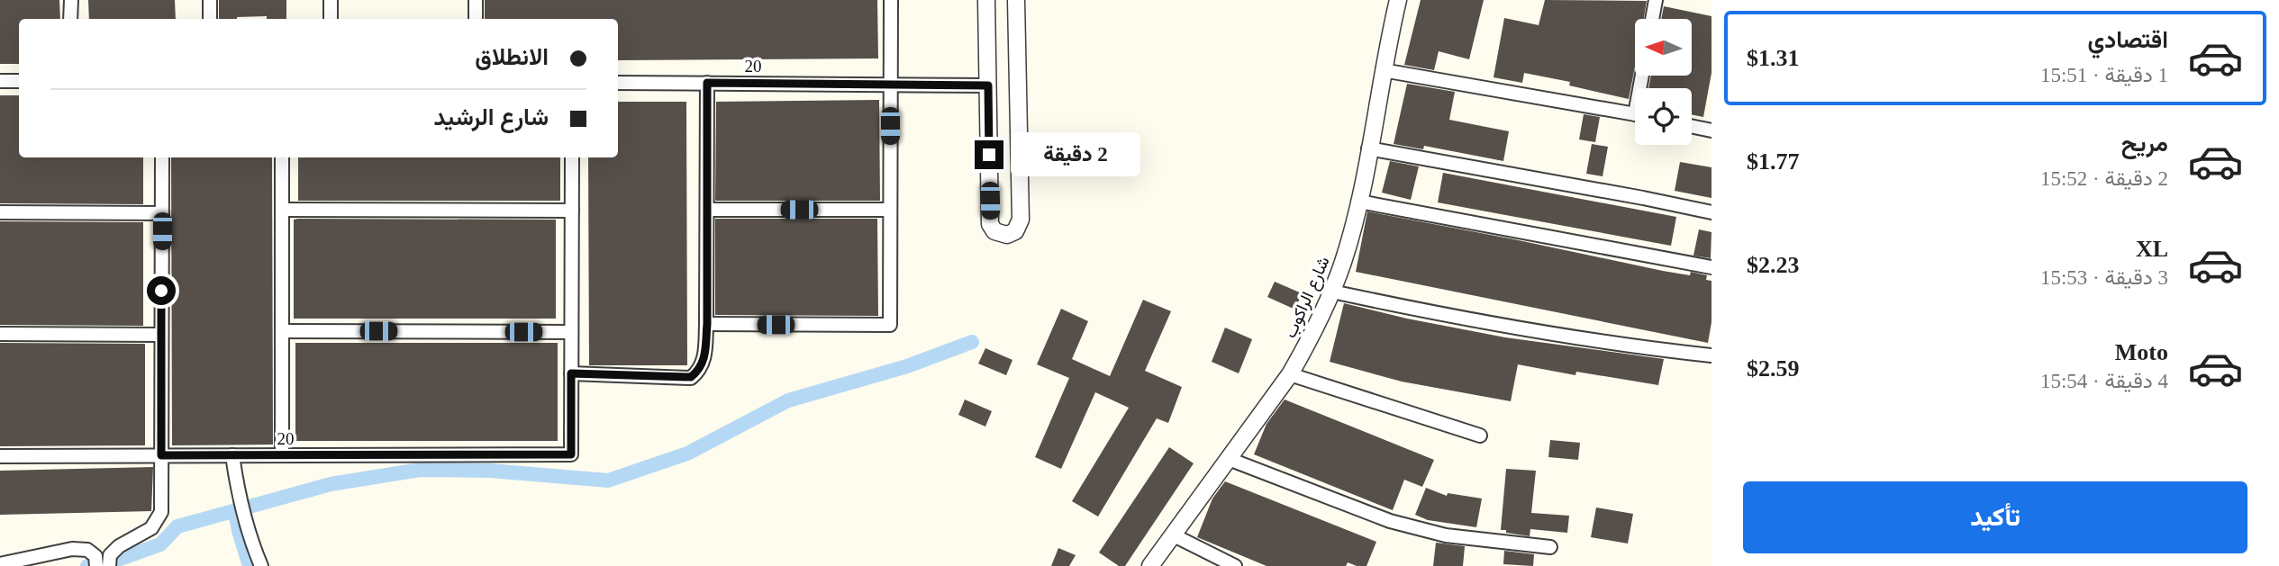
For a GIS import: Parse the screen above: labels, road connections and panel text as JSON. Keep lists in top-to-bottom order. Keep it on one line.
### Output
{"streets":{"street":["20","شارع الراكوب"]},"north":"left","page":{"list":[{"name":"اقتصادي","note":"1 دقيقة · 15:51","value":"$1.31"},{"name":"مريح","note":"2 دقيقة · 15:52","value":"$1.77"},{"name":"XL","note":"3 دقيقة · 15:53","value":"$2.23"},{"name":"Moto","note":"4 دقيقة · 15:54","value":"$2.59"}],"banner":["الانطلاق","شارع الرشيد"],"bubble":"2 دقيقة","buttons":"تأكيد"}}
